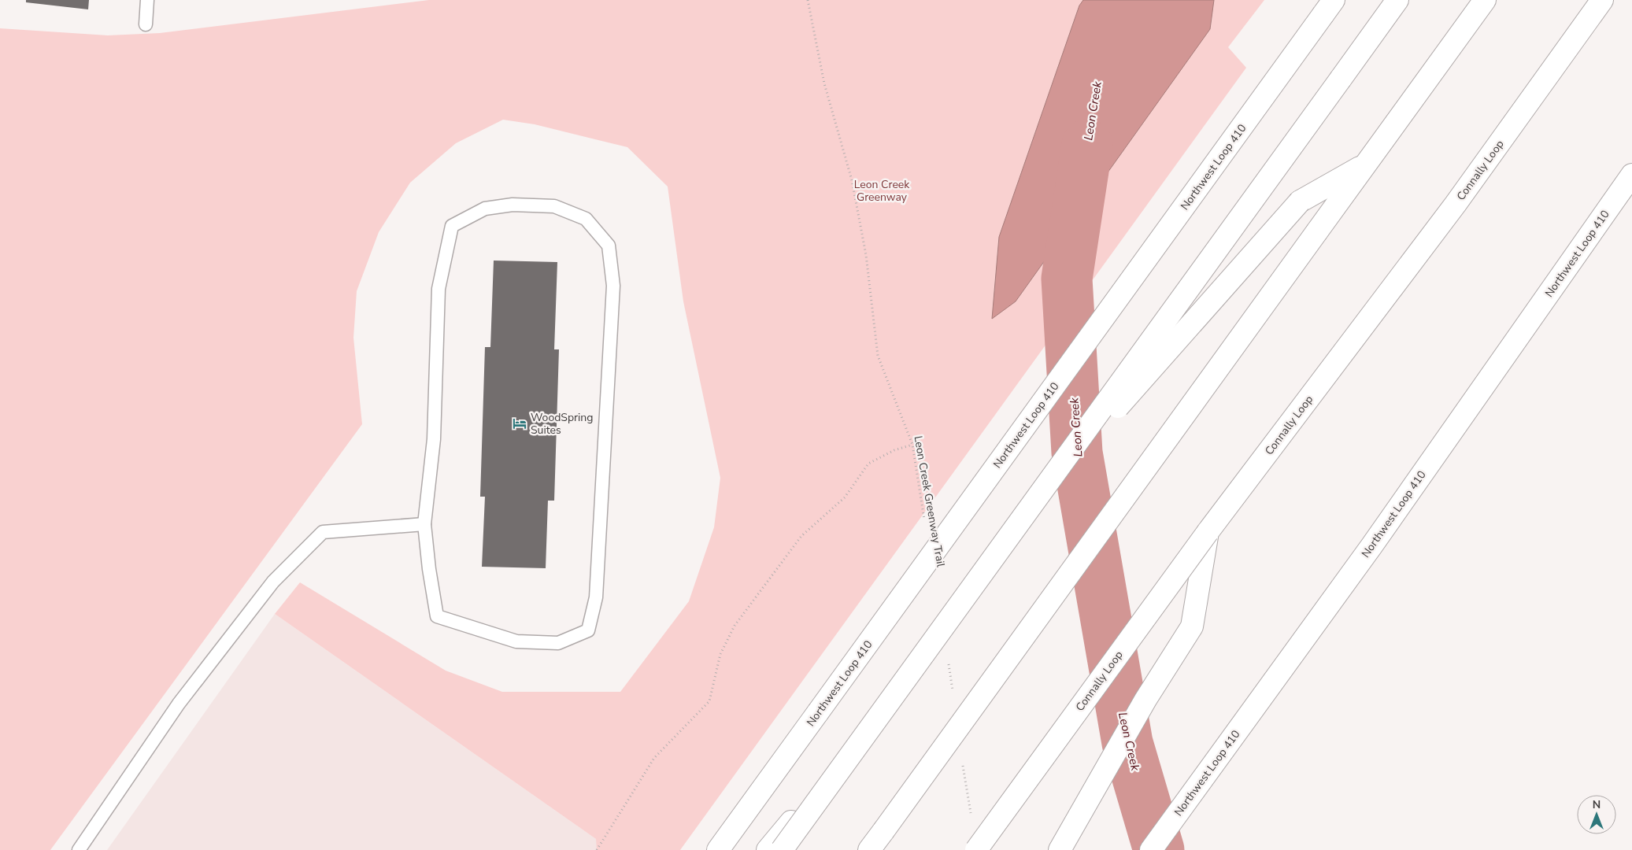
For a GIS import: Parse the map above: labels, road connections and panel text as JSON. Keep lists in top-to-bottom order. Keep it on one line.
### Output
{"streets":{"main road":["Northwest Loop 410","Connally Loop"],"path":["Leon Creek Greenway Trail"]},"water":["Leon Creek"],"parks":["Leon Creek Greenway"],"places":{"hotel":["WoodSpring Suites"]},"north":"top"}
